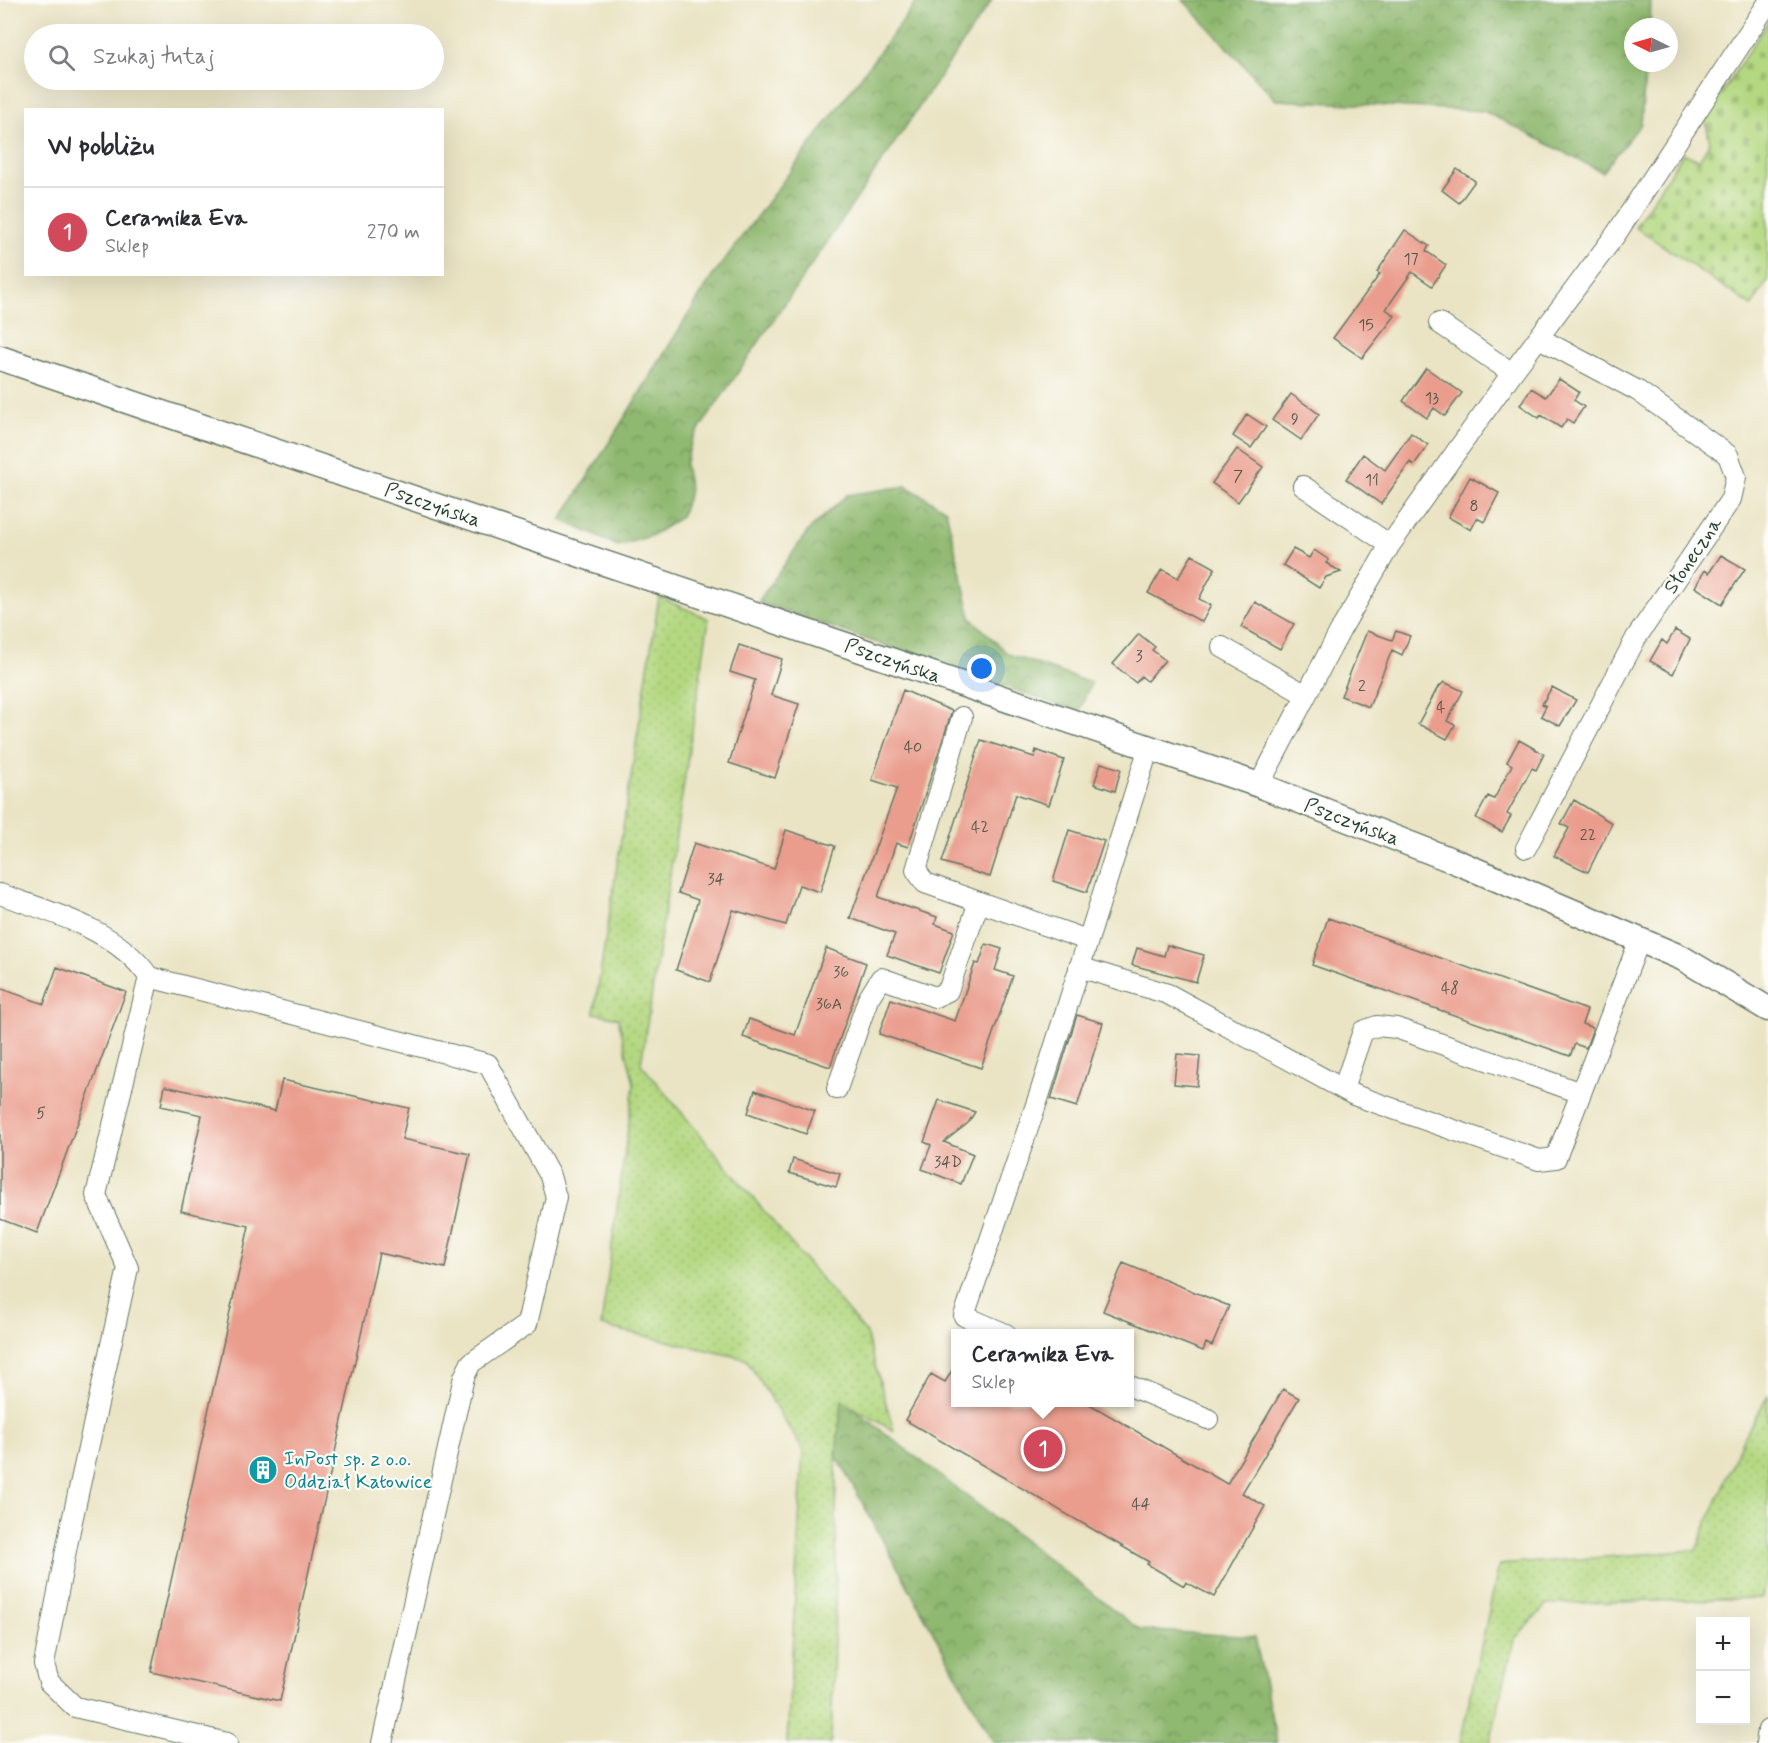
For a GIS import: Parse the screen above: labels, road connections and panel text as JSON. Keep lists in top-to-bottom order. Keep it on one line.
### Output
{"streets":{"main road":["Pszczyńska"],"street":["Słoneczna"]},"places":{"building":["InPost sp. z o.o. Oddział Katowice"]},"house_numbers":["17","15","13","9","7","11","8","3","2","4","40","42","22","34","36","48","36A","5","34D","44"],"north":"left","page":{"search":"Szukaj tutaj","heading":"W pobliżu","list":[{"mark":"1","name":"Ceramika Eva","note":"Sklep","value":"270 m"}],"popup":["Ceramika Eva","Sklep"],"pins":"1","map_buttons":["+","−"]}}
